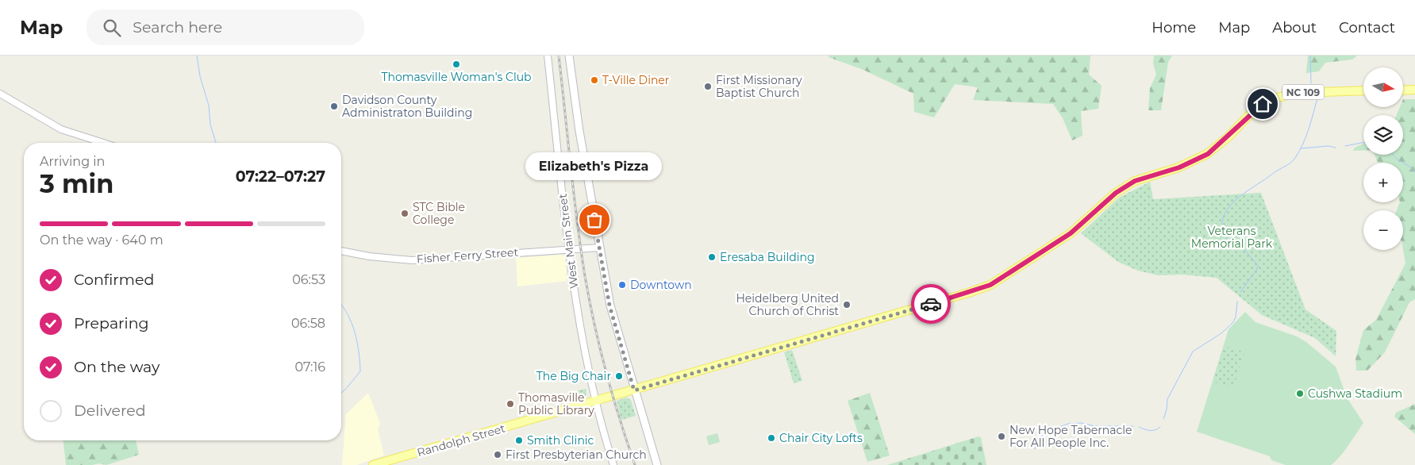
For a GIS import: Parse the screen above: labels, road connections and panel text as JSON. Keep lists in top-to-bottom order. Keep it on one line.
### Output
{"streets":{"main road":["NC 109","Randolph Street"],"street":["West Main Street","Fisher Ferry Street"]},"crossings":[["NC 109","West Main Street"],["NC 109","Randolph Street"],["West Main Street","Fisher Ferry Street"],["West Main Street","Randolph Street"]],"parks":["Veterans Memorial Park"],"places":["Thomasville Woman's Club","T-Ville Diner","First Missionary Baptist Church","Davidson County Administraton Building","STC Bible College","Elizabeth's Pizza","Eresaba Building","Downtown","Heidelberg United Church of Christ","The Big Chair","Cushwa Stadium","Thomasville Public Library","New Hope Tabernacle For All People Inc.","Chair City Lofts","Smith Clinic","First Presbyterian Church"],"north":"right","page":{"header":"Map","search":"Search here","nav":["Home","Map","About","Contact"],"map_buttons":["+","−"],"heading":["3 min","Arriving in","07:22–07:27"],"bubble":"Elizabeth's Pizza","bar":"On the way · 640 m","list":[["Confirmed","06:53"],["Preparing","06:58"],["On the way","07:16"],"Delivered"]}}
